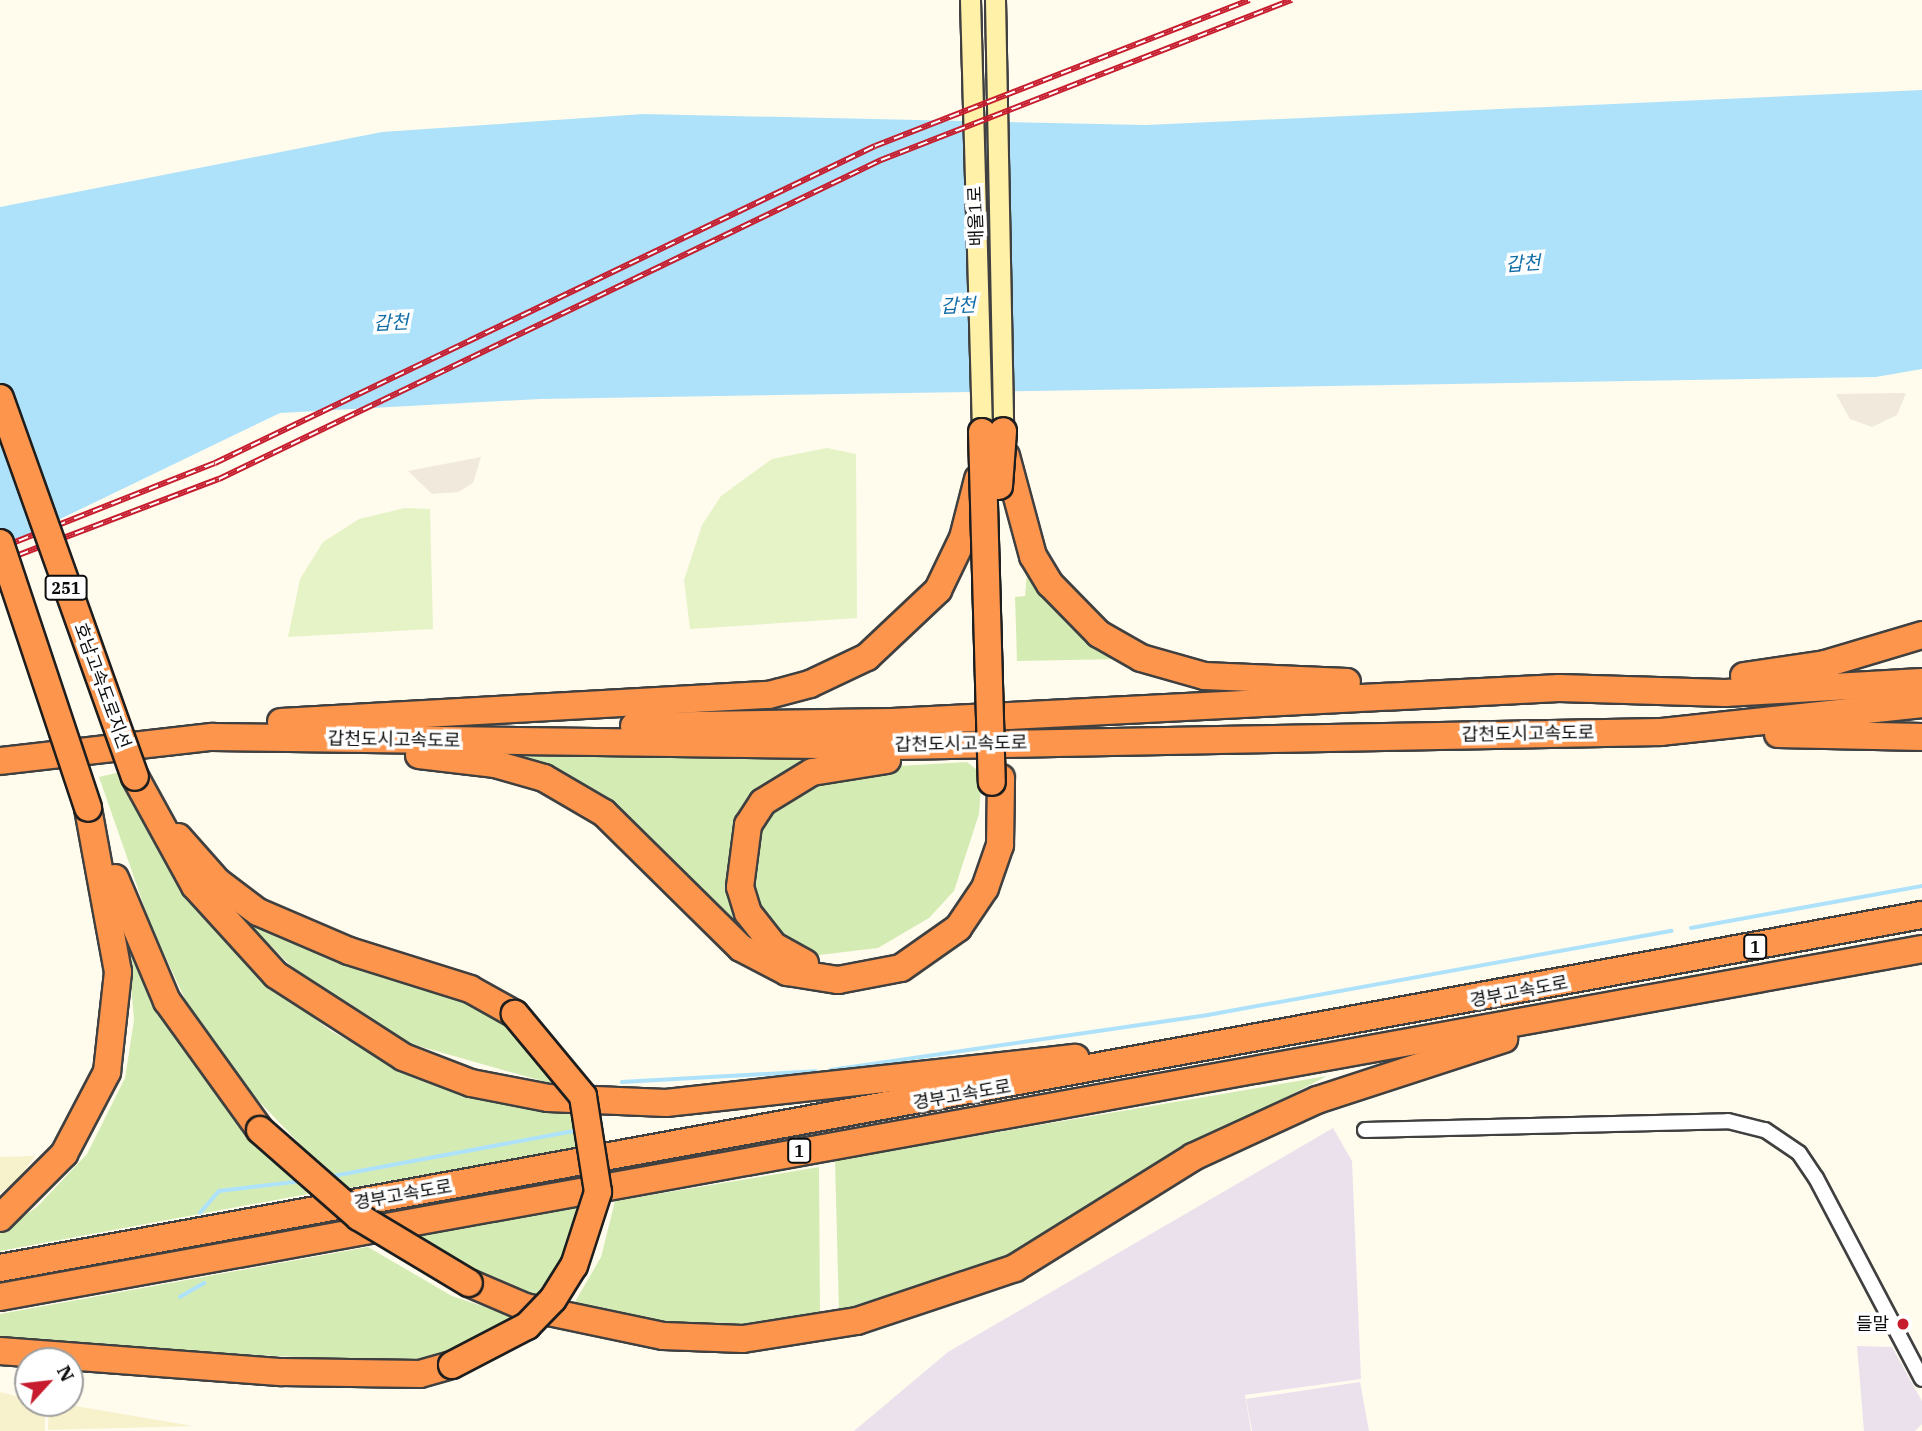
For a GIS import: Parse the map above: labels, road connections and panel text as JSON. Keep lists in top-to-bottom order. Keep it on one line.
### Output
{"streets":{"highway":["251","호남고속도로지선","갑천도시고속도로","1","경부고속도로"],"main road":["배울1로"]},"water":["갑천"],"places":["들말"],"north":"top right"}
